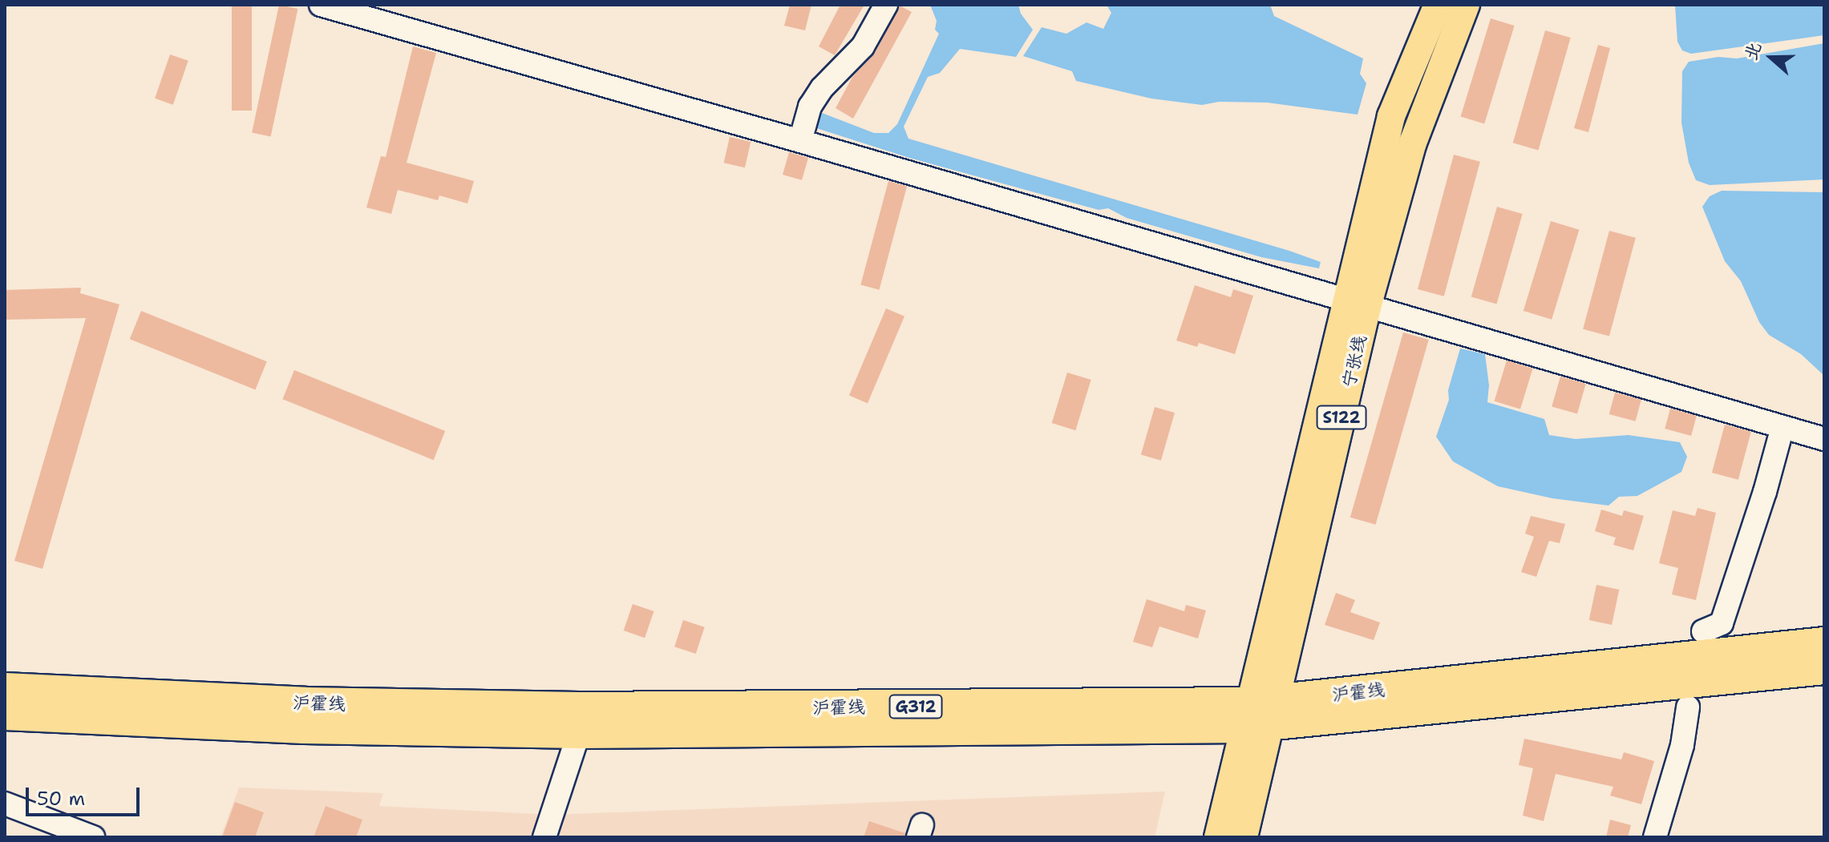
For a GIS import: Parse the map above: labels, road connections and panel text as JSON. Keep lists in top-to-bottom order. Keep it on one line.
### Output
{"streets":{"highway":["沪霍线","G312"],"main road":["宁张线","S122"]},"crossings":[["宁张线","沪霍线"]],"scale_bar":"50 m","north":"left"}
